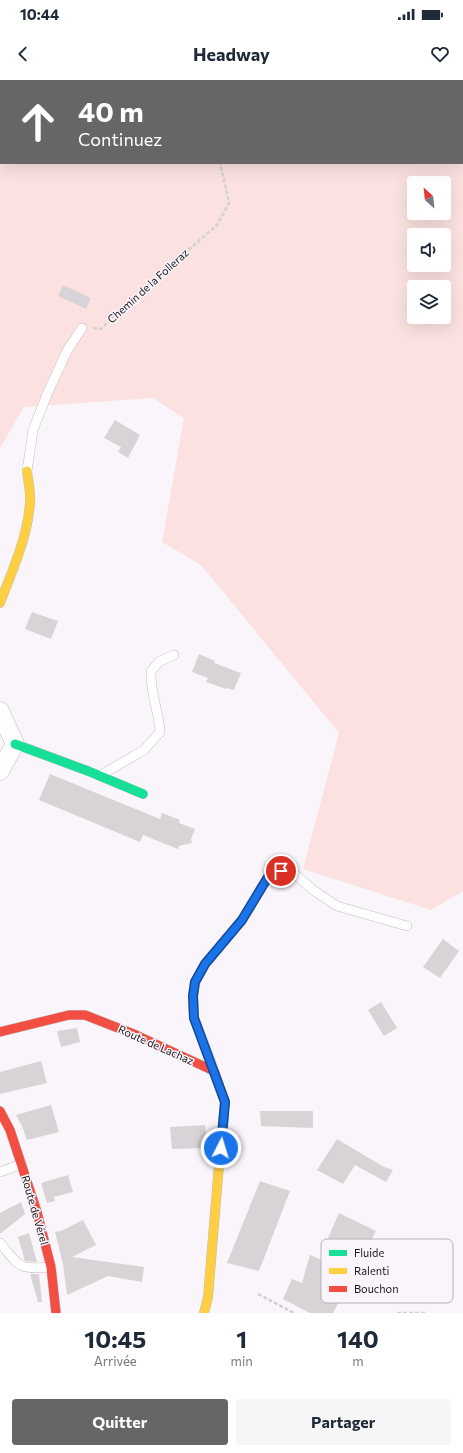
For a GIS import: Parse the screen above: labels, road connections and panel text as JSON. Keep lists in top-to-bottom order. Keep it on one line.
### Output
{"streets":{"street":["Route de Lachaz","Route de Vérel"],"path":["Chemin de la Folleraz"]},"legend":["Fluide","Ralenti","Bouchon"],"north":"top left","page":{"status":"10:44","header":"Headway","turn":["40 m","Continuez"],"eta":["10:45","Arrivée","1","min","140","m"],"buttons":["Quitter","Partager"]}}
